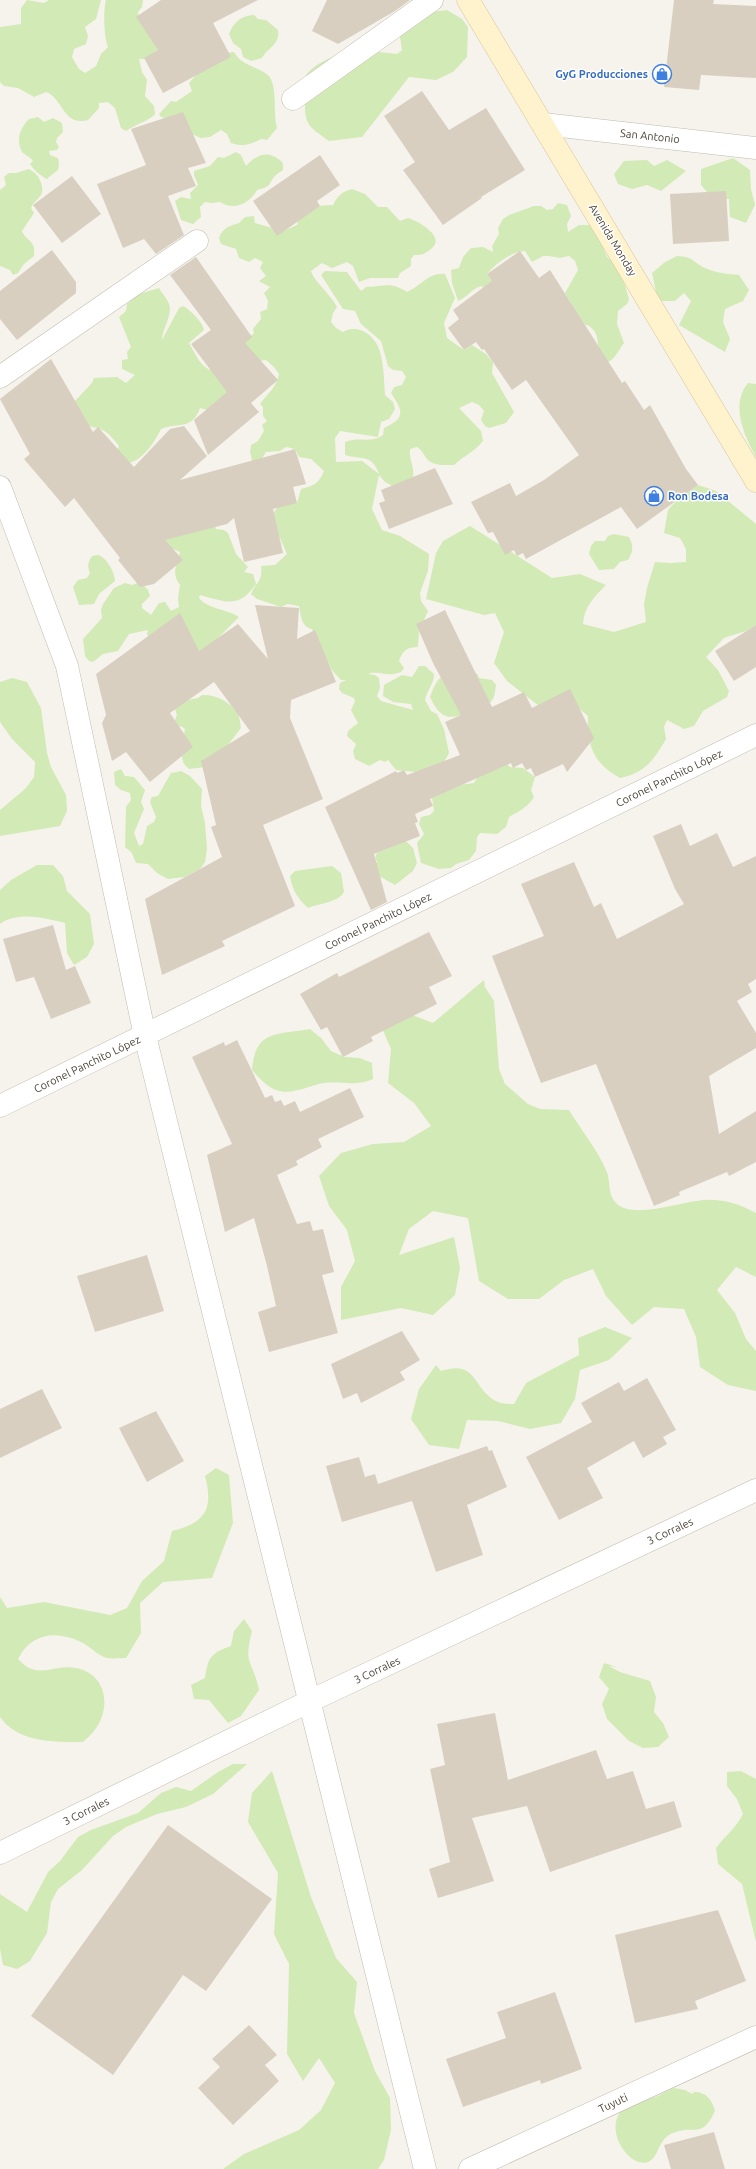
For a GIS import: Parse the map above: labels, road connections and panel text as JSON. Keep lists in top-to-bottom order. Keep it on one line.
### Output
{"streets":{"main road":["Avenida Monday"],"street":["San Antonio","Coronel Panchito López","3 Corrales","Tuyuti"]},"crossings":[["San Antonio","Avenida Monday"]],"places":{"shop":["GyG Producciones","Ron Bodesa"]}}
